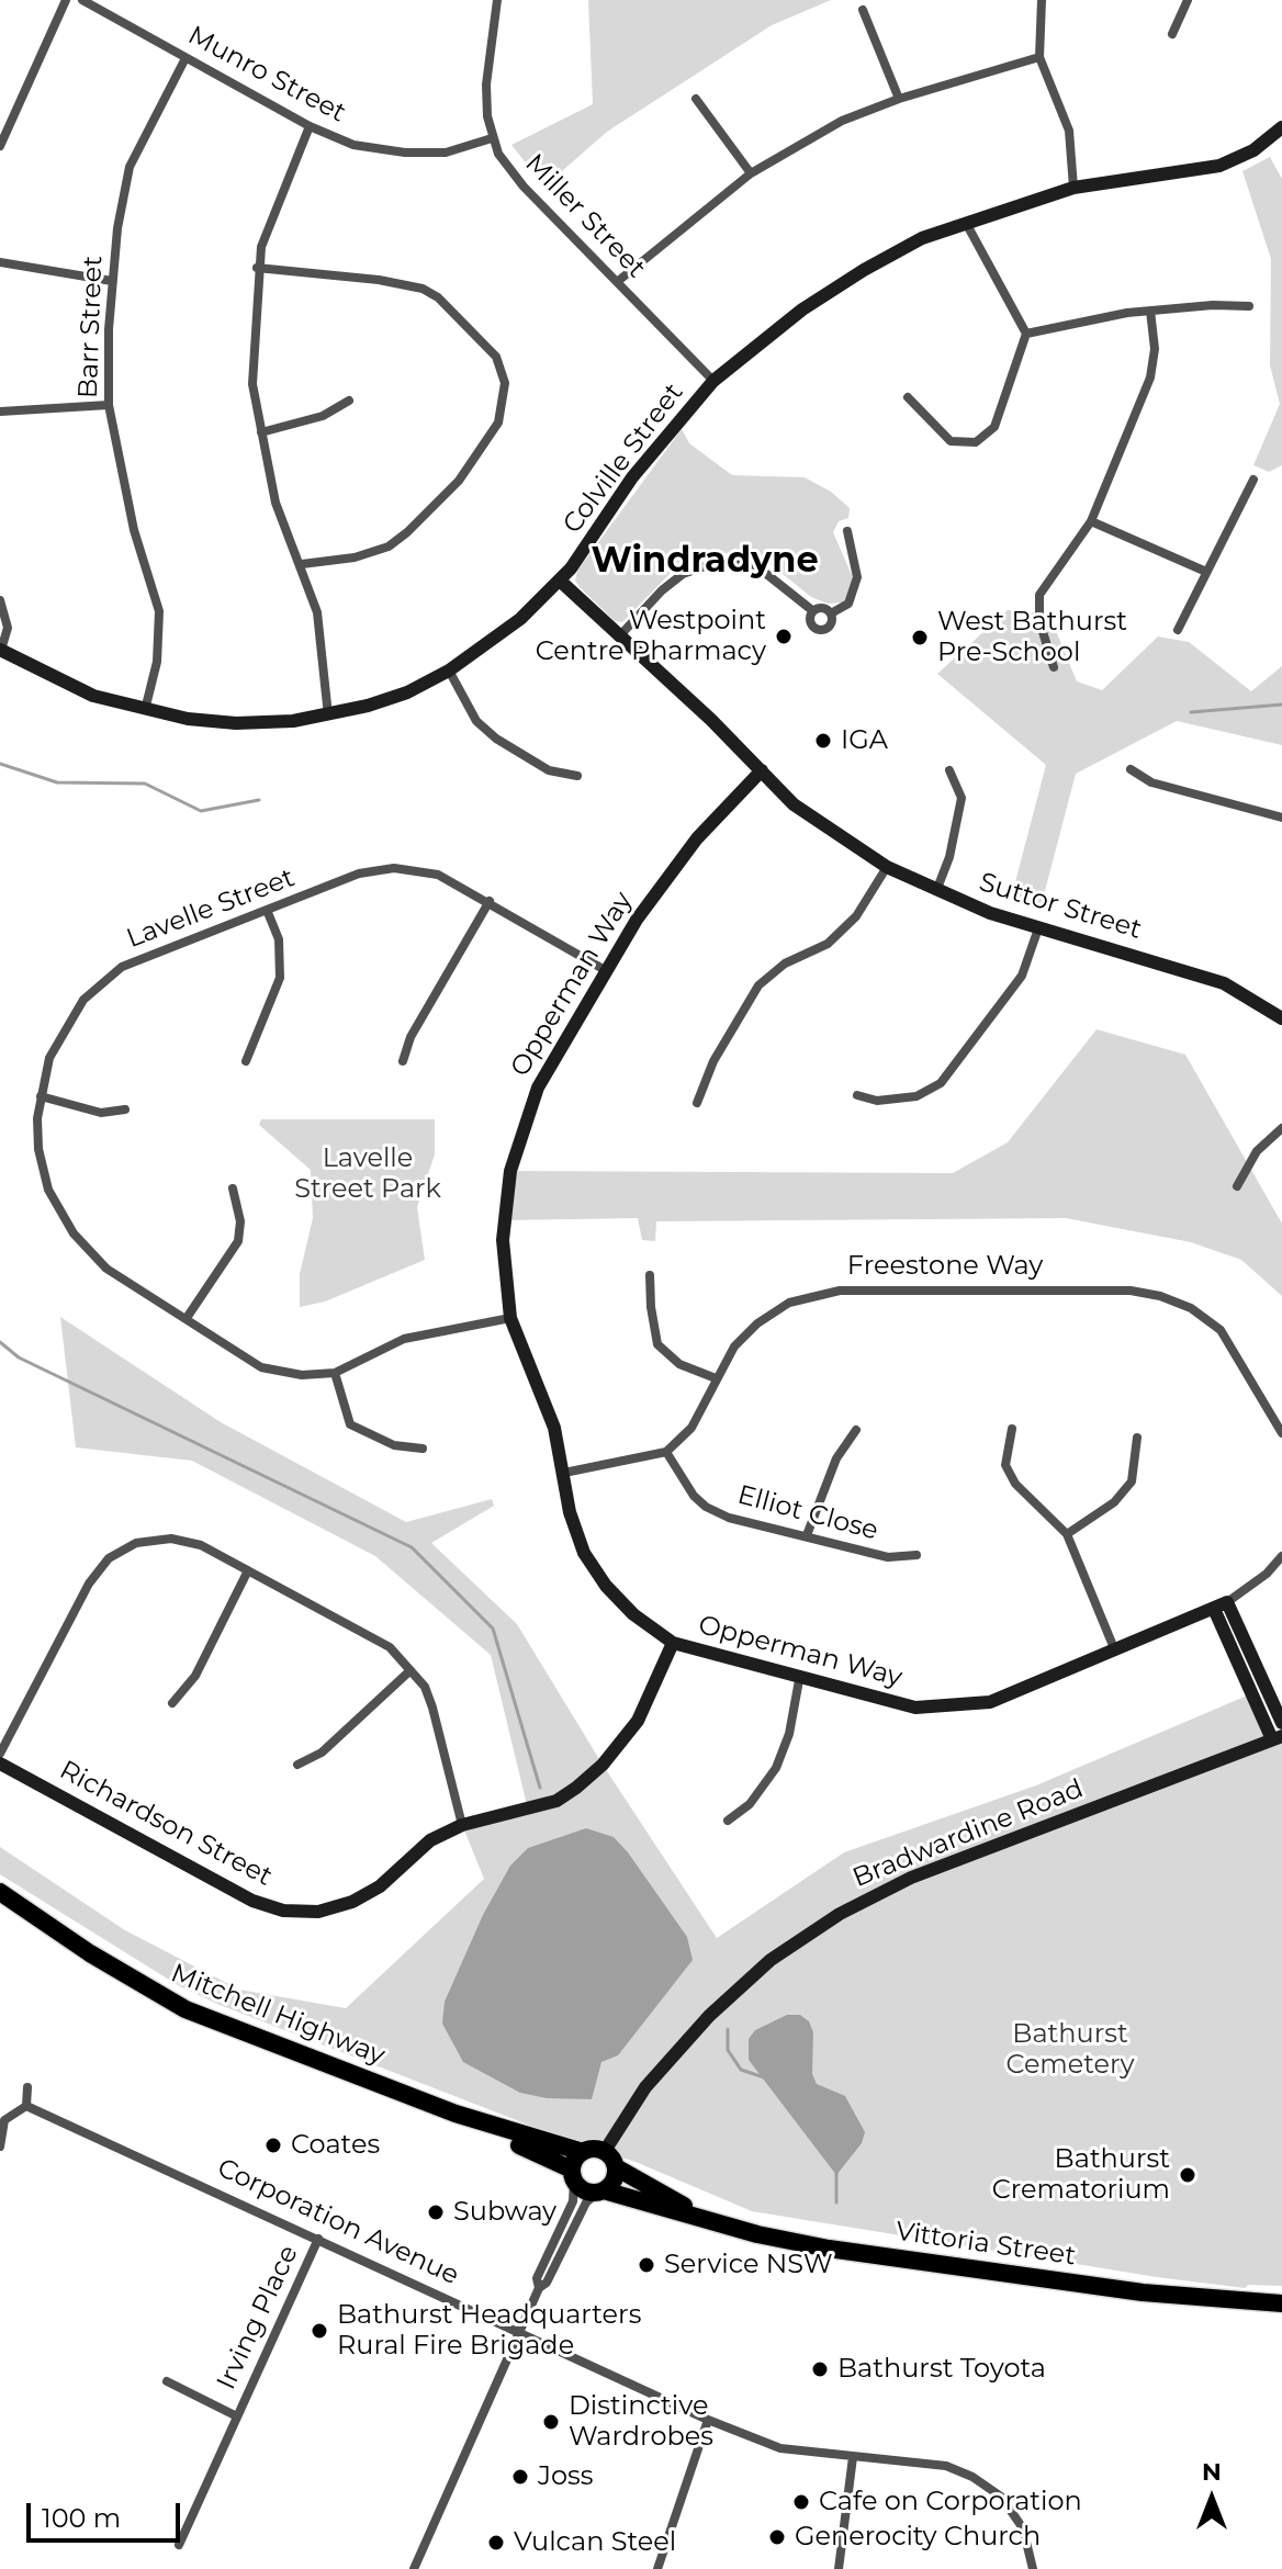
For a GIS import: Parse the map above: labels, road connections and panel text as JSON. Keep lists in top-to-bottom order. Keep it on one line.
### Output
{"streets":{"highway":["Mitchell Highway","Vittoria Street"],"street":["Munro Street","Miller Street","Barr Street","Colville Street","Suttor Street","Lavelle Street","Opperman Way","Freestone Way","Elliot Close","Richardson Street","Bradwardine Road","Corporation Avenue","Irving Place"]},"crossings":[["Munro Street","Miller Street"],["Munro Street","Barr Street"],["Miller Street","Colville Street"],["Barr Street","Colville Street"],["Colville Street","Suttor Street"],["Suttor Street","Opperman Way"],["Lavelle Street","Opperman Way"],["Opperman Way","Richardson Street"],["Freestone Way","Elliot Close"],["Bradwardine Road","Mitchell Highway"],["Bradwardine Road","Vittoria Street"],["Mitchell Highway","Vittoria Street"],["Corporation Avenue","Irving Place"]],"districts":["Windradyne"],"parks":["Lavelle Street Park","Bathurst Cemetery"],"places":["Westpoint Centre Pharmacy","West Bathurst Pre-School","IGA","Coates","Bathurst Crematorium","Subway","Service NSW","Bathurst Headquarters Rural Fire Brigade","Bathurst Toyota","Distinctive Wardrobes","Joss","Cafe on Corporation","Generocity Church","Vulcan Steel"],"scale_bar":"100 m","north":"top"}
